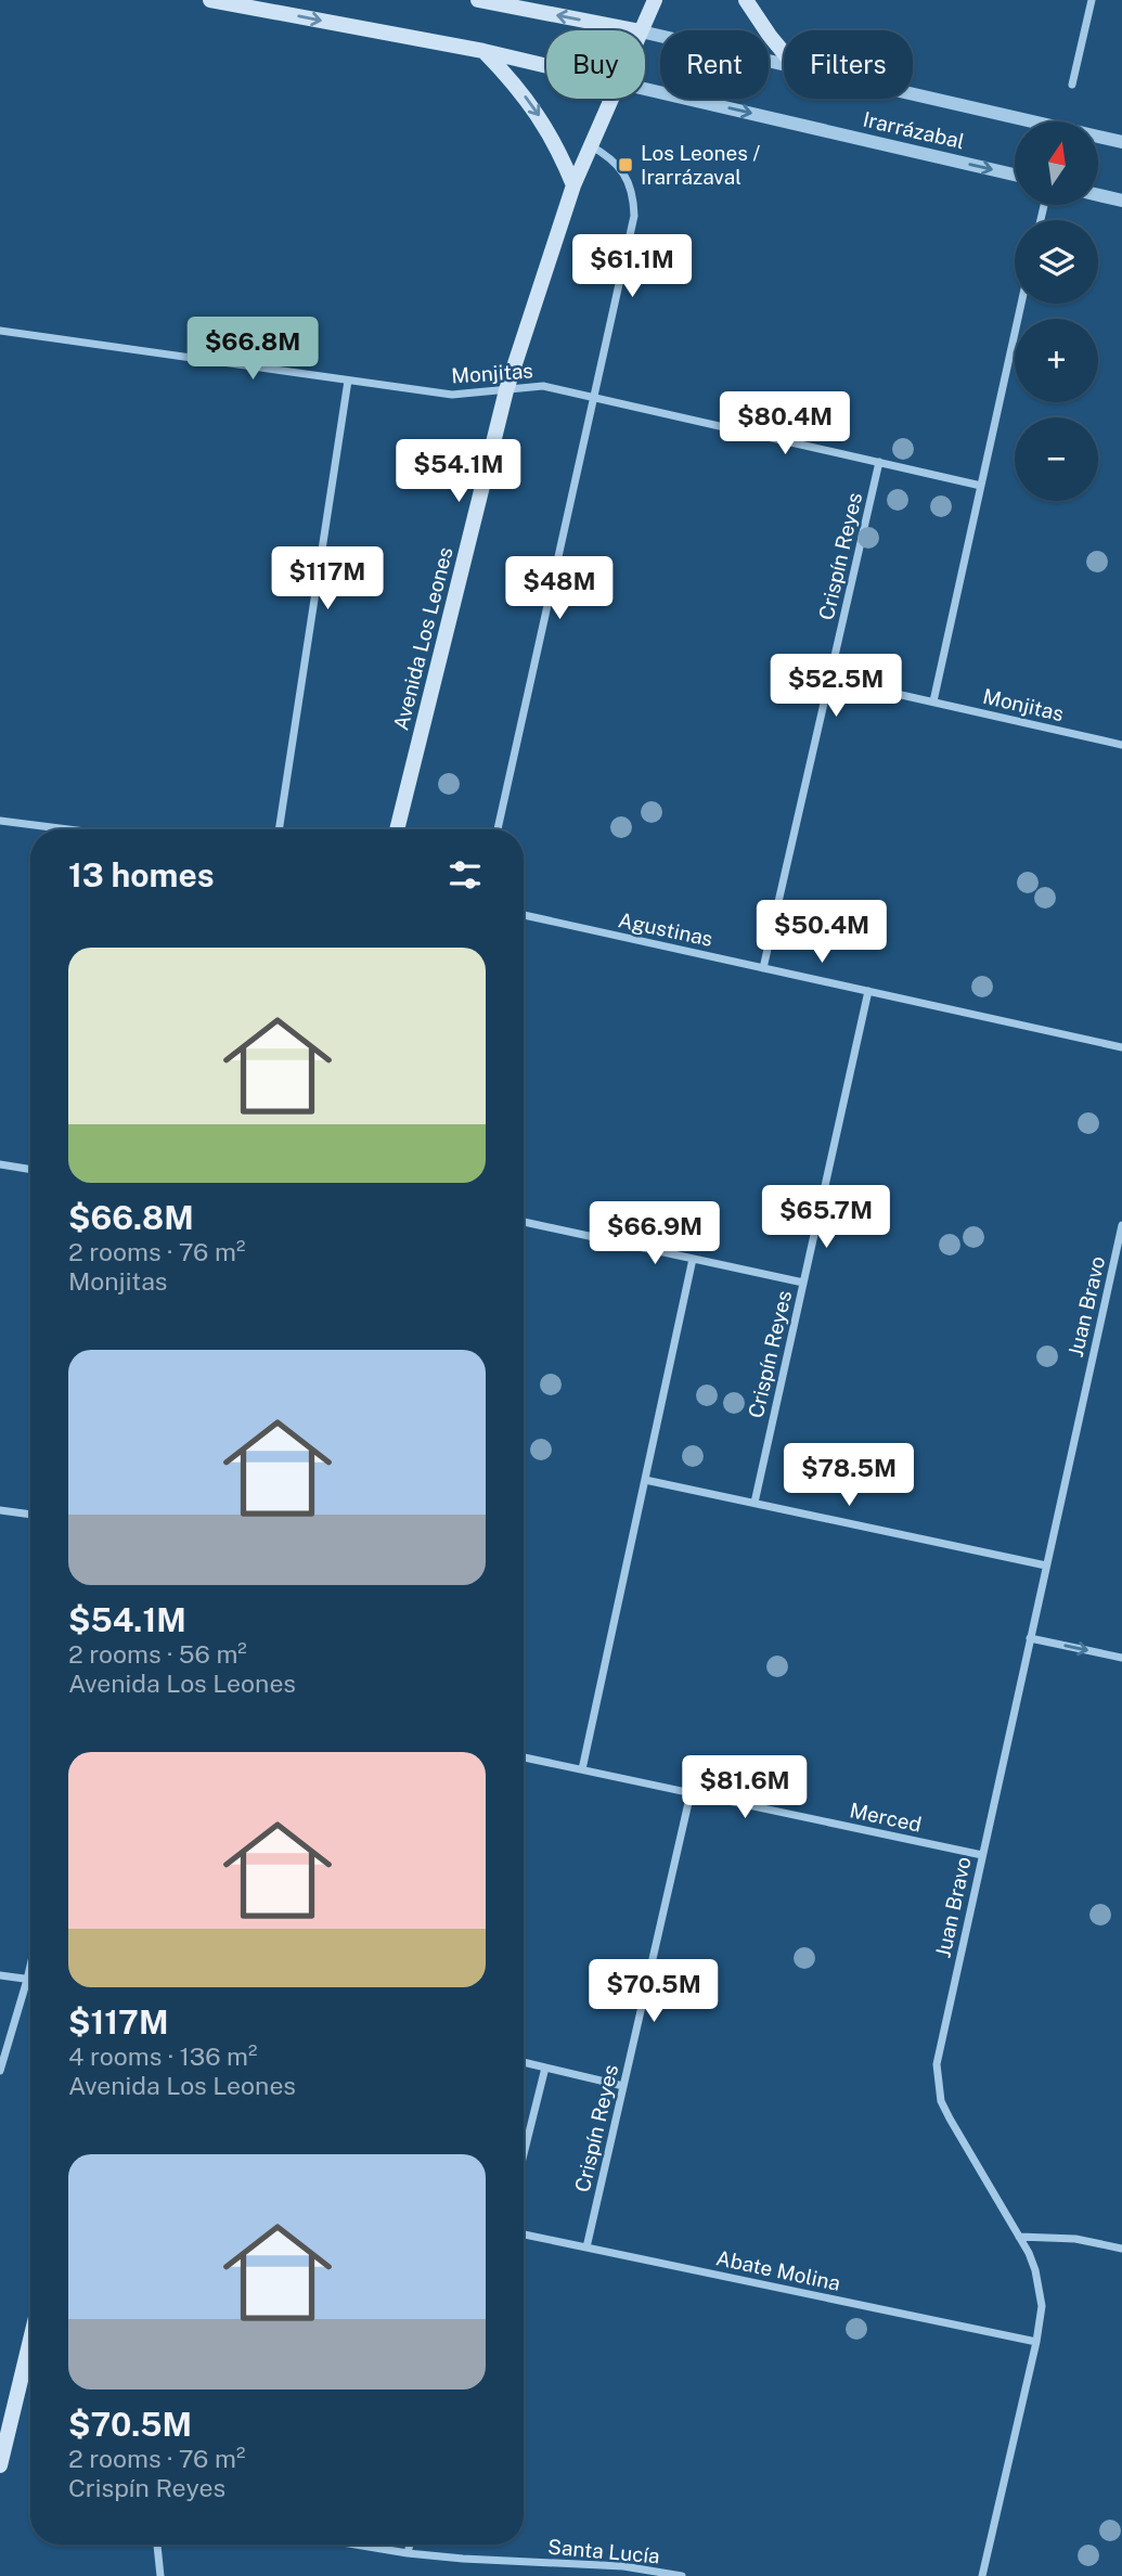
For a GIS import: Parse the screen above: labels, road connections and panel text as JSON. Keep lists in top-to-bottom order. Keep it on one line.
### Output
{"streets":{"main road":["Irarrázabal","Avenida Los Leones"],"street":["Monjitas","Crispín Reyes","Agustinas","Juan Bravo","Merced","Abate Molina","Santa Lucía"]},"crossings":[["Monjitas","Crispín Reyes"],["Monjitas","Avenida Los Leones"],["Crispín Reyes","Agustinas"],["Crispín Reyes","Merced"],["Crispín Reyes","Abate Molina"],["Juan Bravo","Merced"],["Juan Bravo","Abate Molina"]],"places":{"transit":["Los Leones / Irarrázaval"]},"north":"top","page":{"chip":["Buy","Rent","Filters"],"map_buttons":["+","−"],"price":["$61.1M","$66.8M","$80.4M","$54.1M","$117M","$48M","$52.5M","$50.4M","$65.7M","$66.9M","$78.5M","$81.6M","$70.5M"],"heading":"13 homes","list":[{"name":"$66.8M","note":"2 rooms · 76 m² · Monjitas"},{"name":"$54.1M","note":"2 rooms · 56 m² · Avenida Los Leones"},{"name":"$117M","note":"4 rooms · 136 m² · Avenida Los Leones"},{"name":"$70.5M","note":"2 rooms · 76 m² · Crispín Reyes"}]}}
